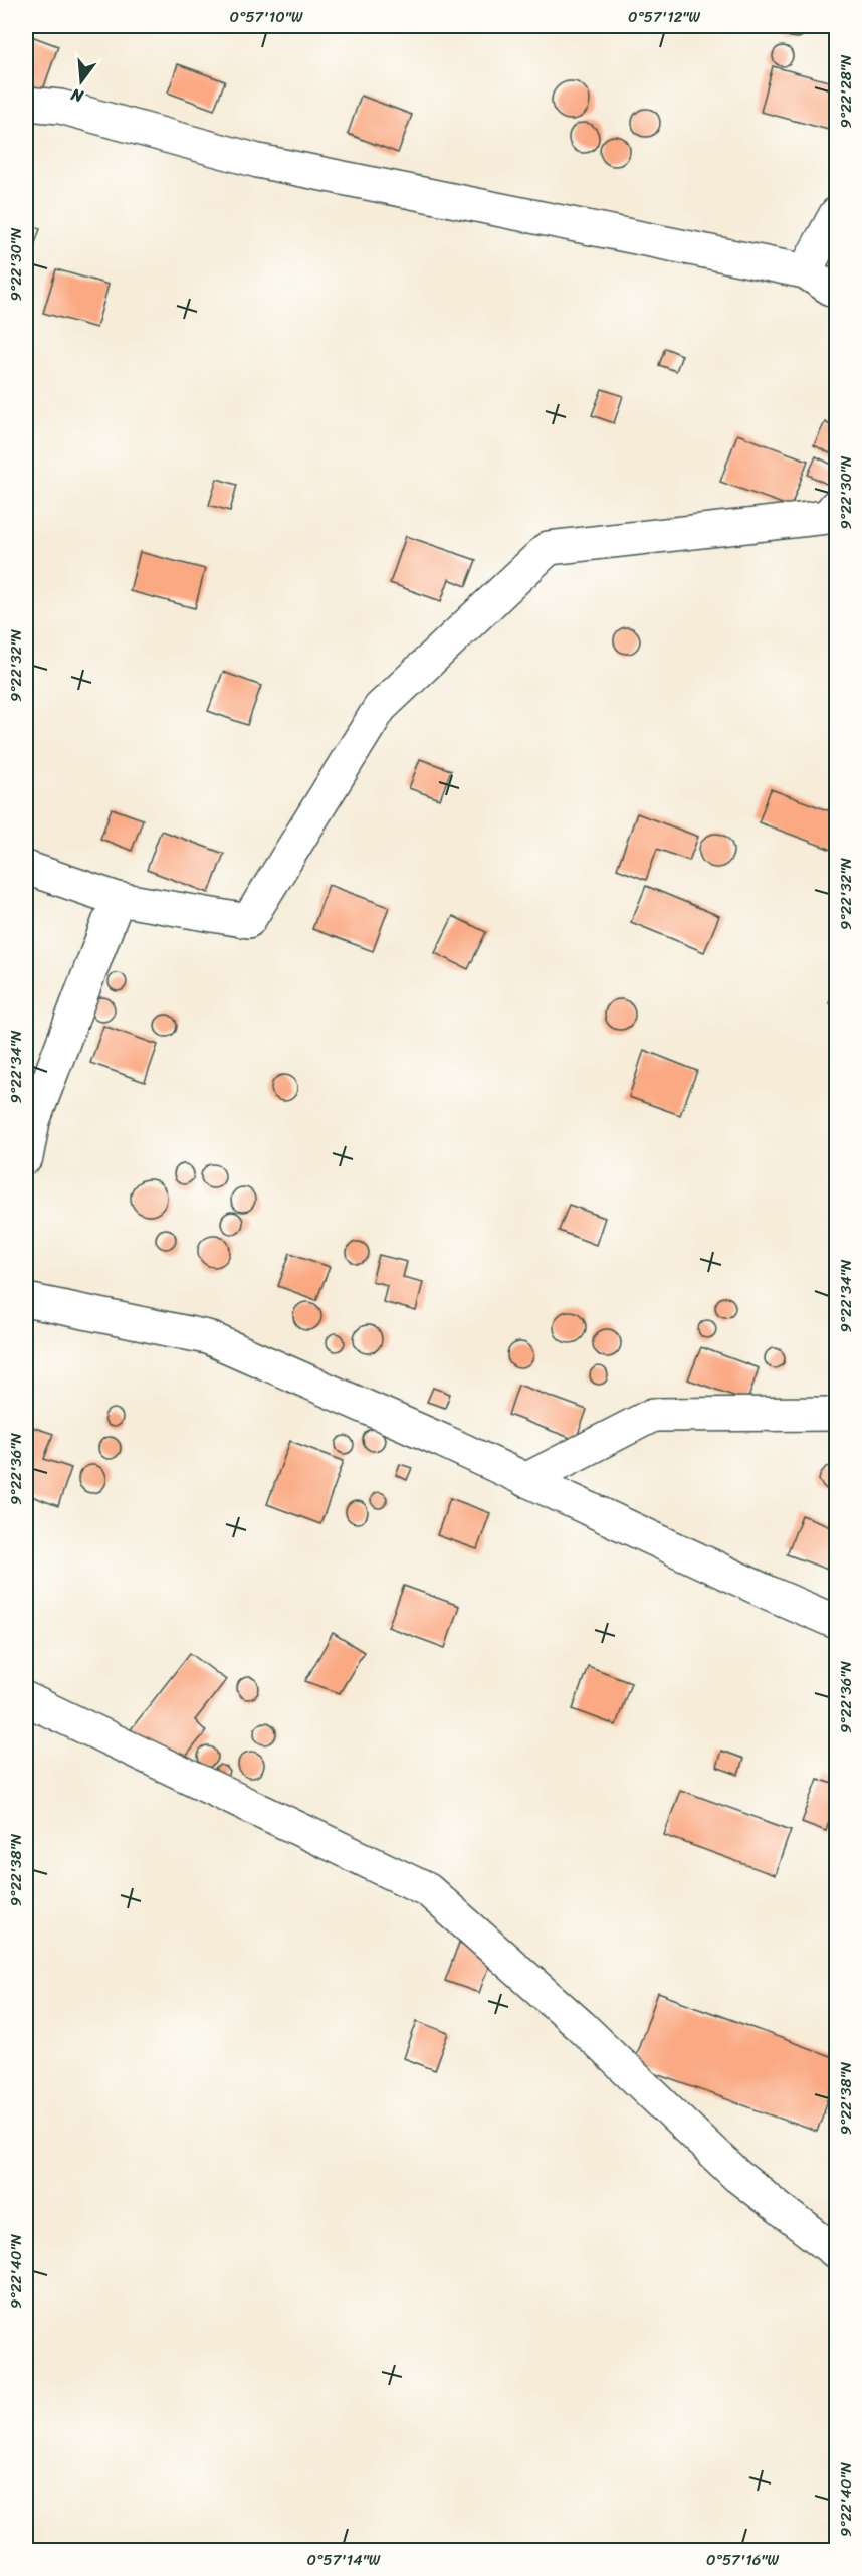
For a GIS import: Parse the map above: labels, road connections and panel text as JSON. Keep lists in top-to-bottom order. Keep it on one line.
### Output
{"north":"bottom","coordinates":["0°57'10\"W","0°57'12\"W","9°22'28\"N","9°22'30\"N","9°22'32\"N","9°22'34\"N","9°22'36\"N","9°22'38\"N","9°22'40\"N","0°57'14\"W","0°57'16\"W"]}
